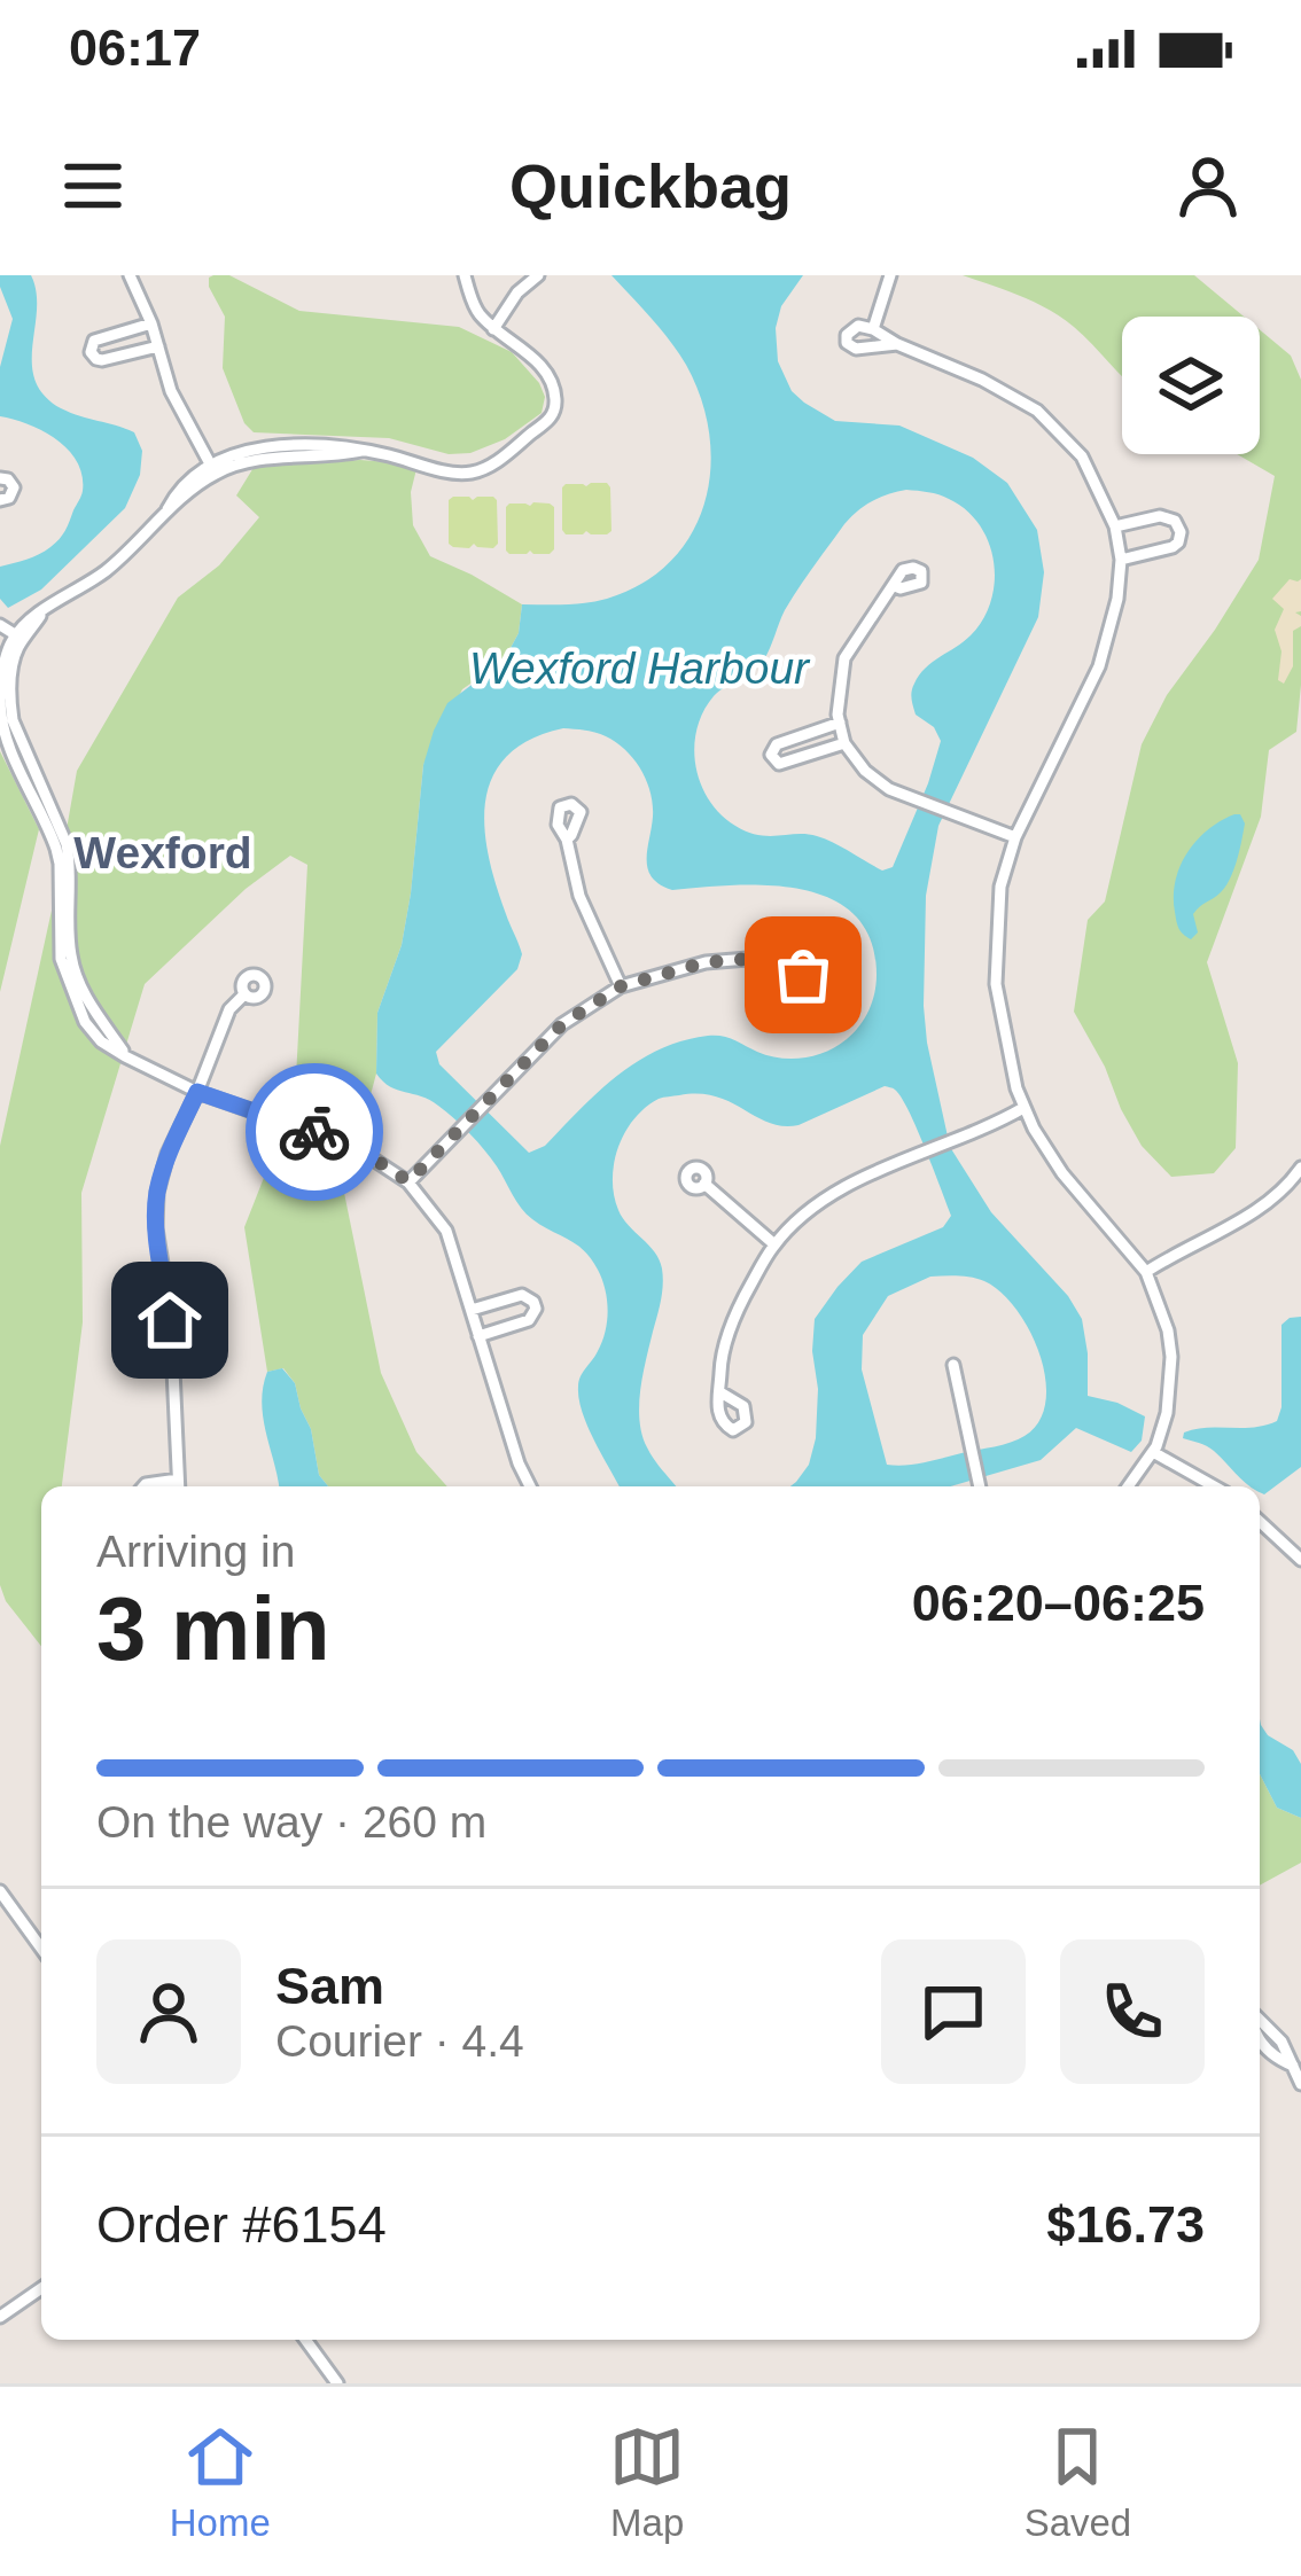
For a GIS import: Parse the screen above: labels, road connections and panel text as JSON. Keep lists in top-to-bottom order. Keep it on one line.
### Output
{"districts":["Wexford"],"water":["Wexford Harbour"],"page":{"status":"06:17","header":"Quickbag","heading":["3 min","Arriving in","06:20–06:25"],"panel":["Sam","Courier · 4.4","Order #6154","$16.73"],"bar":"On the way · 260 m","tabs":["Home","Map","Saved"]}}
